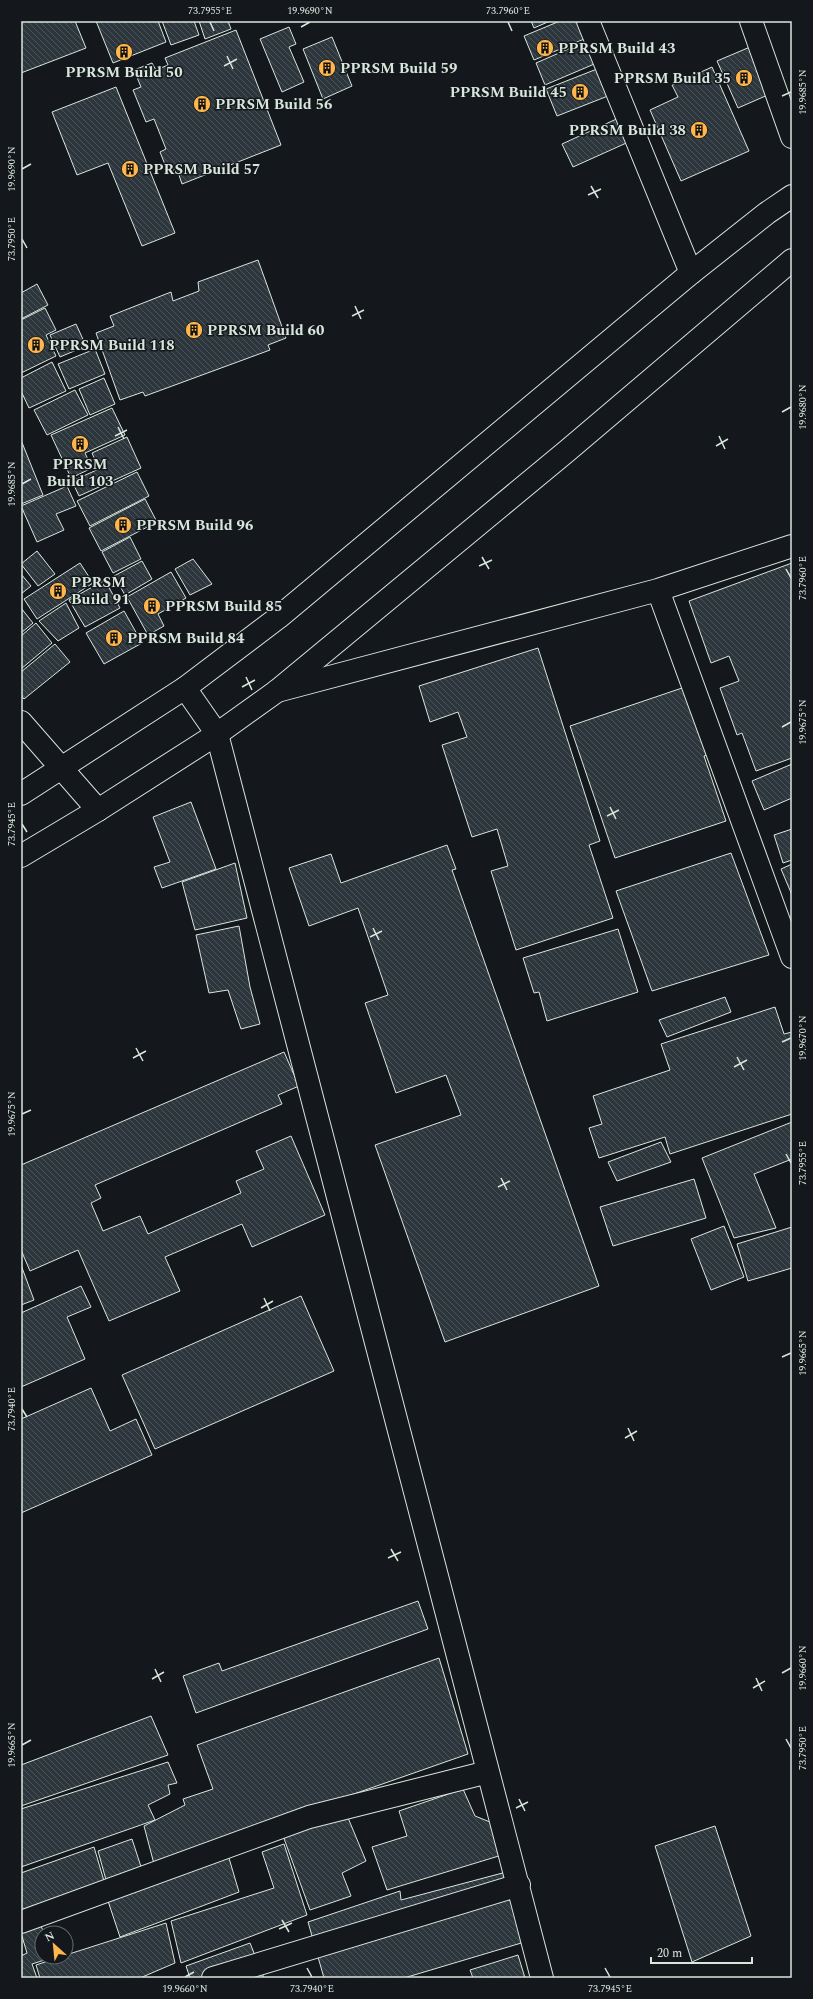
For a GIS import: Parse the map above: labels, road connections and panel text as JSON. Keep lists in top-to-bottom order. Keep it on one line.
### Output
{"places":{"building":["PPRSM Build 43","PPRSM Build 50","PPRSM Build 59","PPRSM Build 35","PPRSM Build 45","PPRSM Build 56","PPRSM Build 38","PPRSM Build 57","PPRSM Build 60","PPRSM Build 118","PPRSM Build 103","PPRSM Build 96","PPRSM Build 91","PPRSM Build 85","PPRSM Build 84"]},"scale_bar":"20 m","north":"top left","coordinates":["73.7955°E","19.9690°N","73.7960°E","19.9685°N","73.7950°E","19.9680°N","19.9675°N","73.7945°E","19.9670°N","19.9665°N","73.7940°E","19.9660°N"]}
